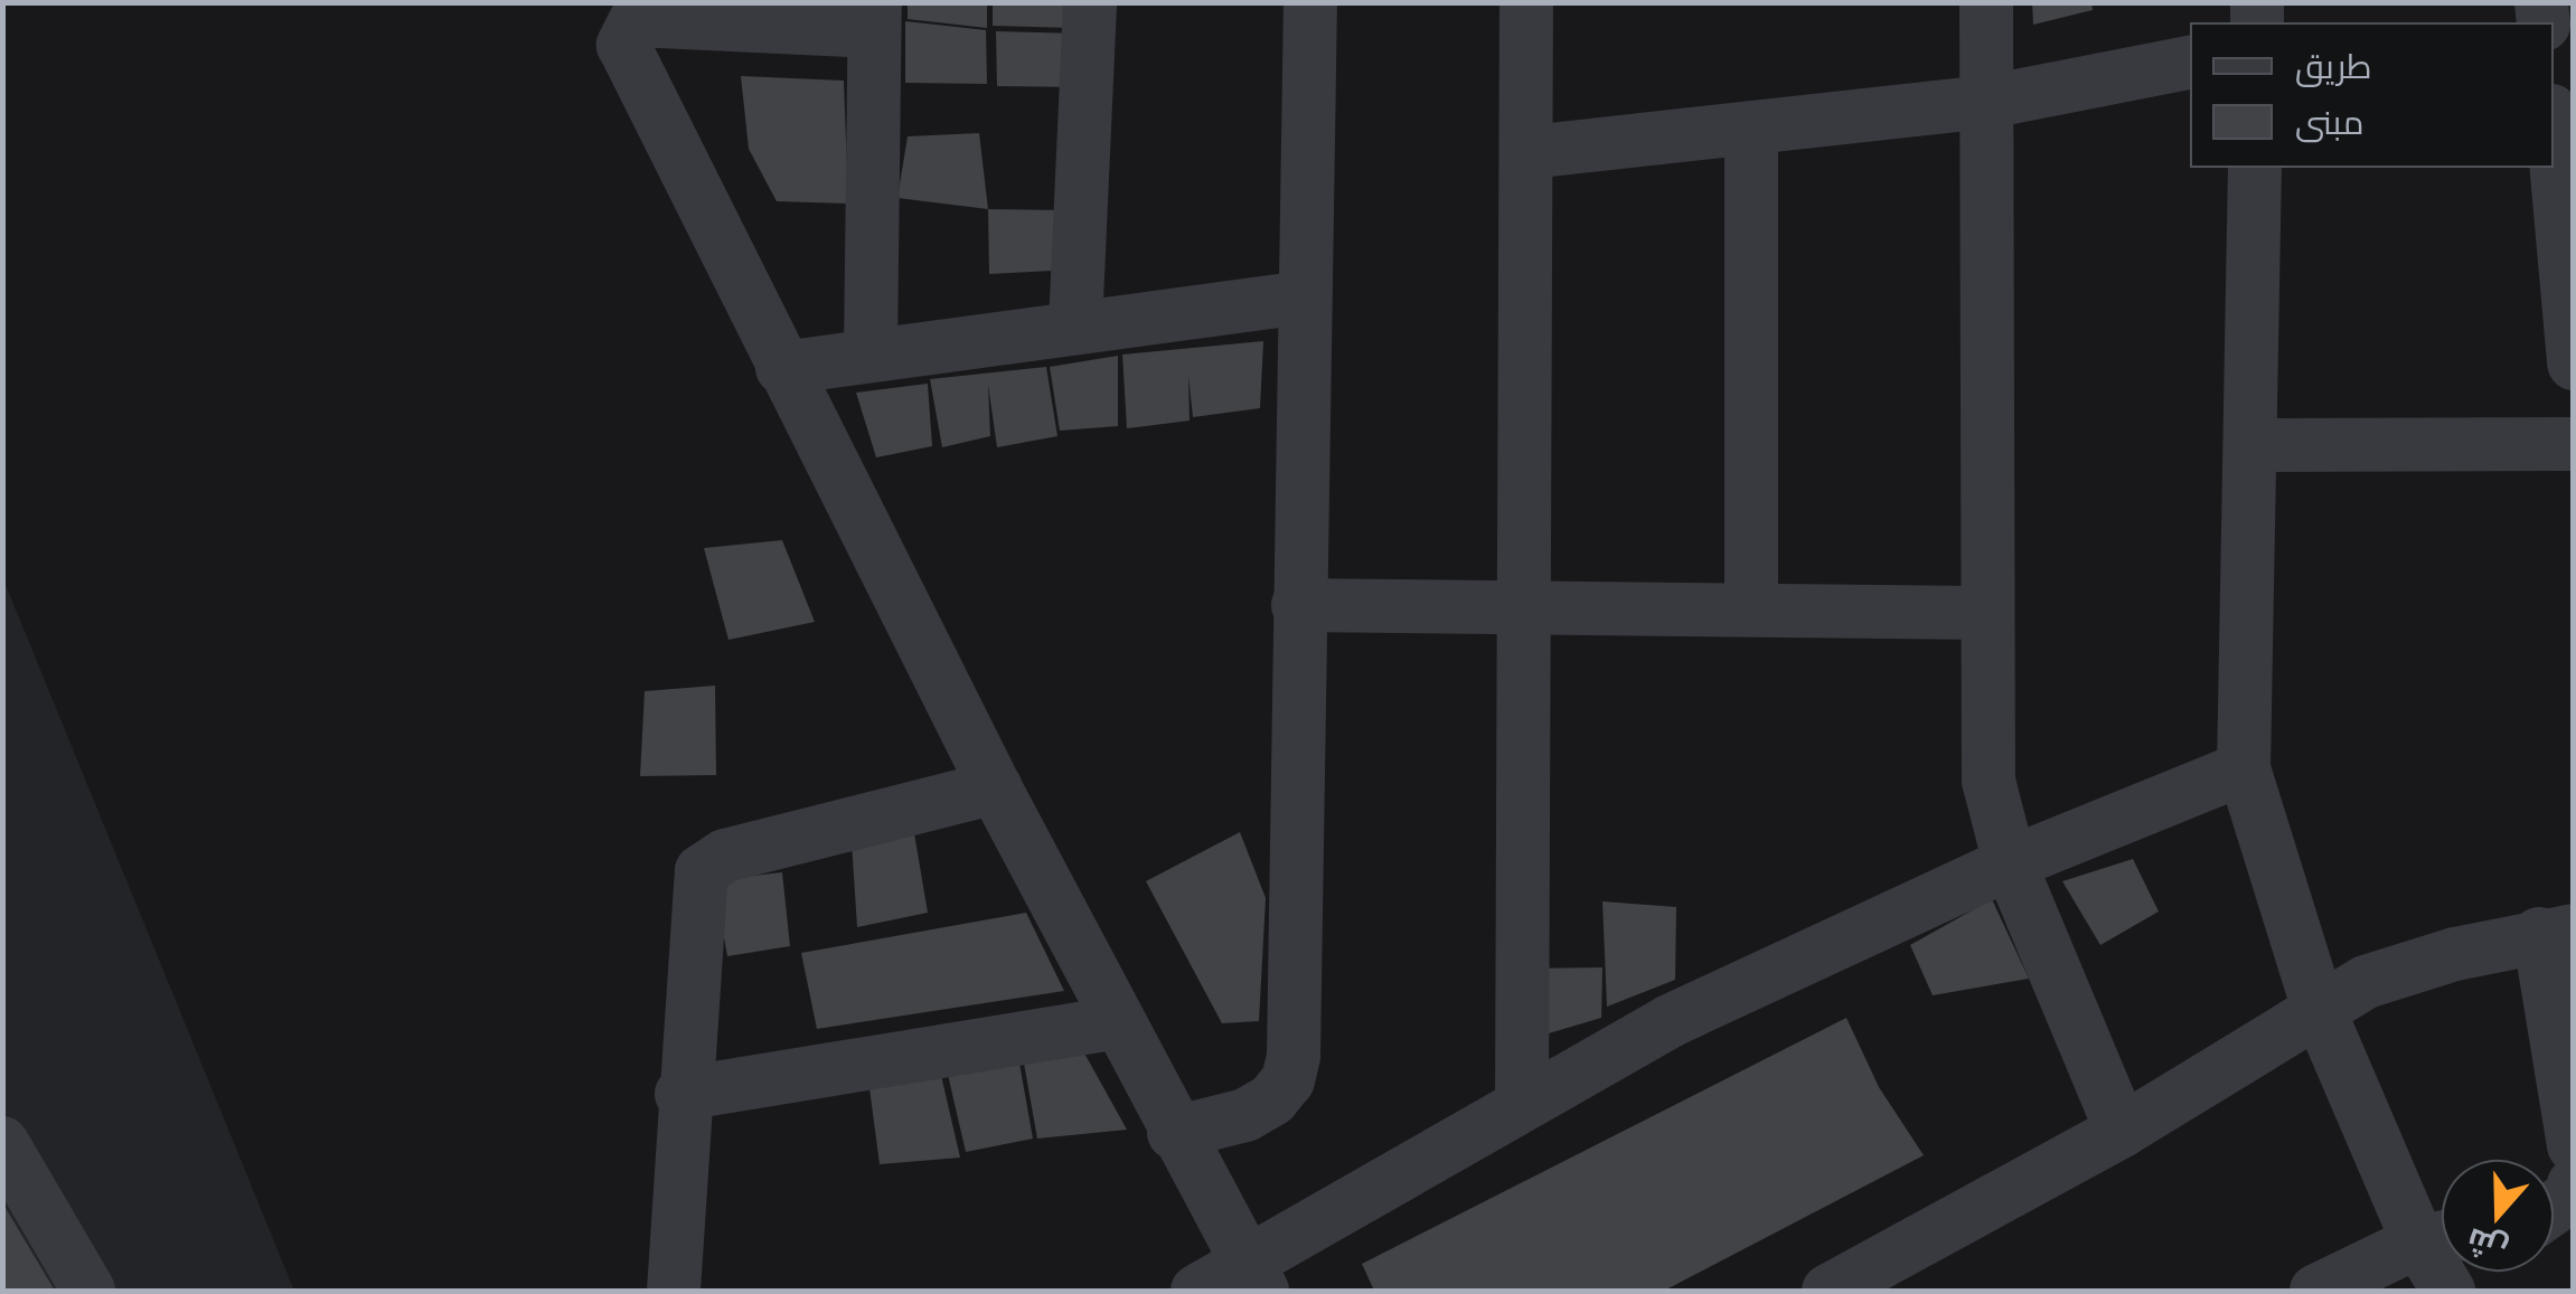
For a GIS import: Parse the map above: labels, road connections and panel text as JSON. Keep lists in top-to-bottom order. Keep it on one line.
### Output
{"legend":["طريق","مبنى"],"north":"bottom"}
